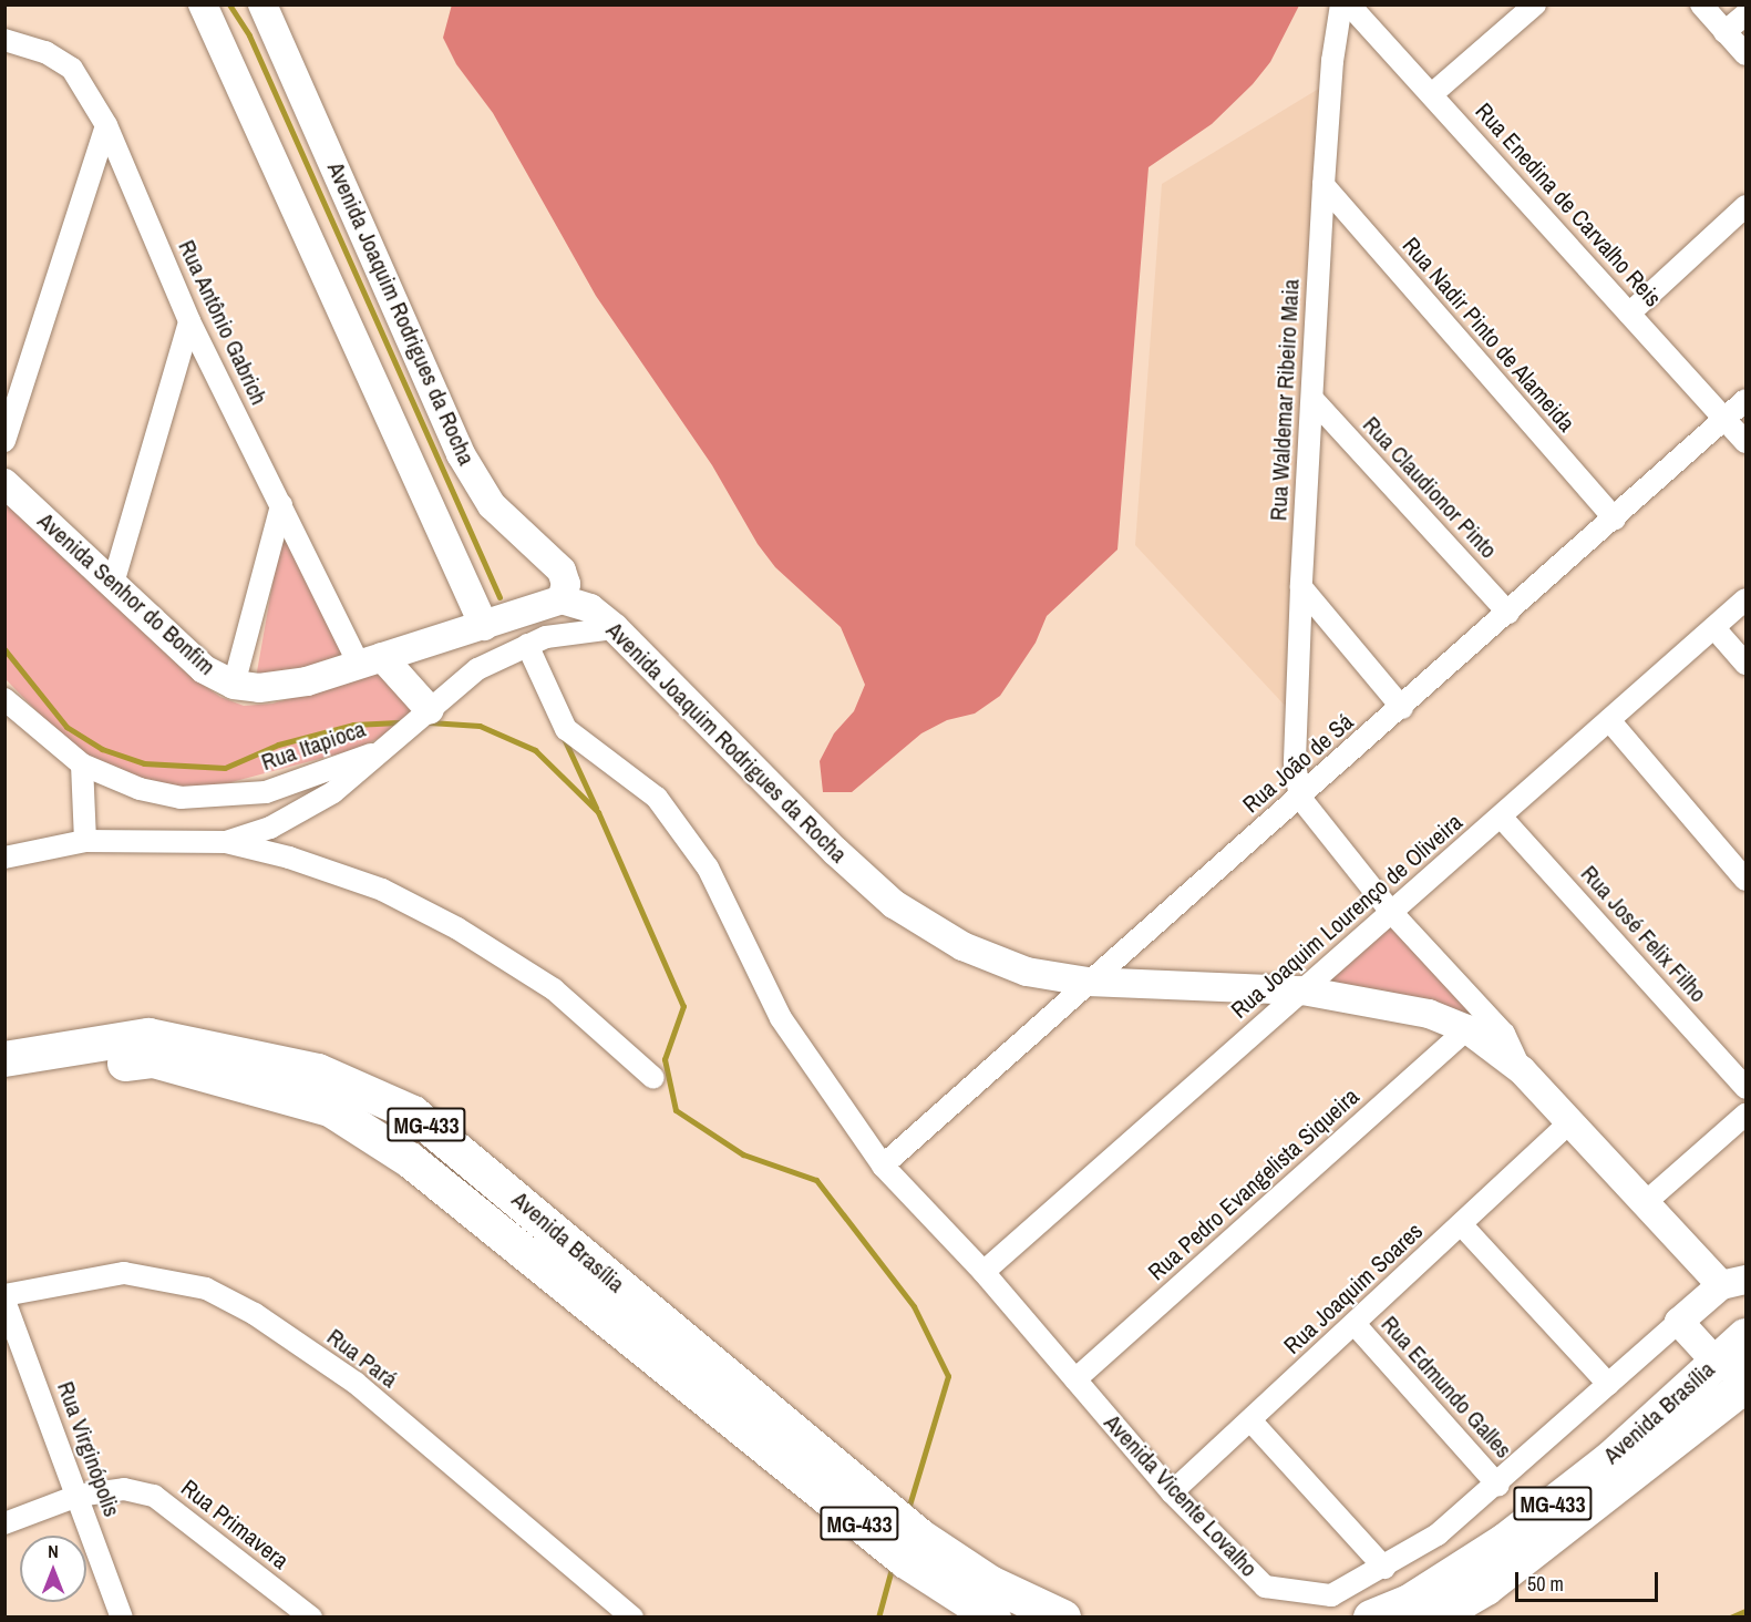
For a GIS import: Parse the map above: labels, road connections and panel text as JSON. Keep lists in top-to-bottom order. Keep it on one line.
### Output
{"streets":{"main road":["MG-433","Avenida Brasília"],"street":["Rua Enedina de Carvalho Reis","Avenida Joaquim Rodrigues da Rocha","Rua Antônio Gabrich","Rua Nadir Pinto de Alameida","Rua Waldemar Ribeiro Maia","Rua Claudionor Pinto","Avenida Senhor do Bonfim","Rua Itapioca","Rua João de Sá","Rua Joaquim Lourenço de Oliveira","Rua José Felix Filho","Rua Pedro Evangelista Siqueira","Rua Joaquim Soares","Rua Pará","Rua Edmundo Galles","Rua Virginópolis","Avenida Vicente Lovalho","Rua Primavera"]},"crossings":[["Rua Enedina de Carvalho Reis","Rua João de Sá"],["Avenida Joaquim Rodrigues da Rocha","Rua Waldemar Ribeiro Maia"],["Avenida Joaquim Rodrigues da Rocha","Avenida Senhor do Bonfim"],["Avenida Joaquim Rodrigues da Rocha","Rua João de Sá"],["Avenida Joaquim Rodrigues da Rocha","Rua Joaquim Lourenço de Oliveira"],["Avenida Joaquim Rodrigues da Rocha","Rua Pedro Evangelista Siqueira"],["Avenida Joaquim Rodrigues da Rocha","Rua Joaquim Soares"],["Avenida Joaquim Rodrigues da Rocha","Avenida Vicente Lovalho"],["Rua Antônio Gabrich","Avenida Senhor do Bonfim"],["Rua Nadir Pinto de Alameida","Rua Waldemar Ribeiro Maia"],["Rua Nadir Pinto de Alameida","Rua João de Sá"],["Rua Waldemar Ribeiro Maia","Rua Claudionor Pinto"],["Rua Waldemar Ribeiro Maia","Rua João de Sá"],["Rua Claudionor Pinto","Rua João de Sá"],["Rua João de Sá","Avenida Vicente Lovalho"],["Rua Joaquim Lourenço de Oliveira","Rua José Felix Filho"],["Rua Joaquim Lourenço de Oliveira","Avenida Vicente Lovalho"],["Rua Pedro Evangelista Siqueira","Avenida Vicente Lovalho"],["Rua Joaquim Soares","Rua Edmundo Galles"],["Rua Joaquim Soares","Avenida Vicente Lovalho"],["Rua Edmundo Galles","Avenida Vicente Lovalho"],["Rua Virginópolis","Rua Primavera"]],"scale_bar":"50 m","north":"top"}
